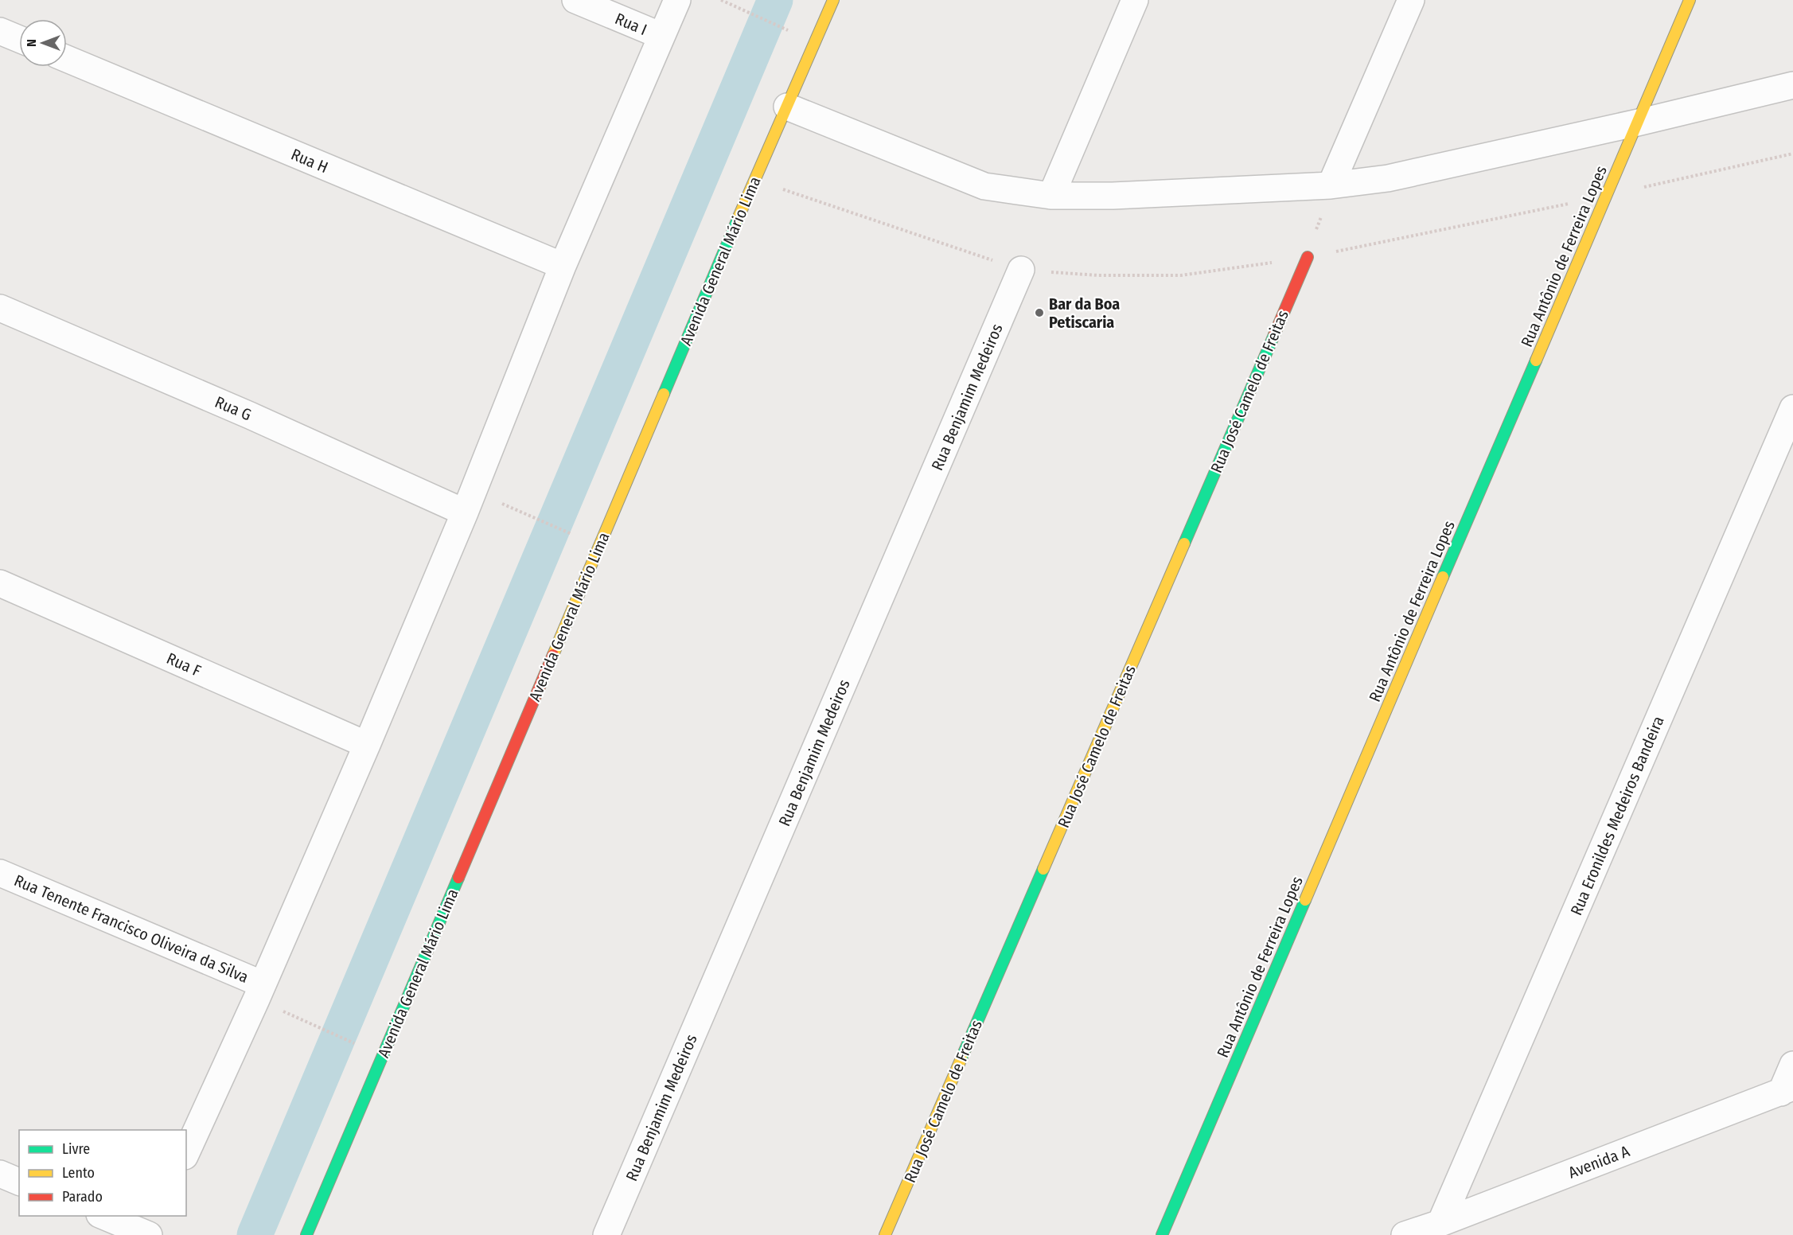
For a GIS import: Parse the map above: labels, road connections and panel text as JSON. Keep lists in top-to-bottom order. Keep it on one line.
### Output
{"streets":{"street":["Rua I","Rua H","Rua Antônio de Ferreira Lopes","Avenida General Mário Lima","Rua José Camelo de Freitas","Rua Benjamim Medeiros","Rua G","Rua F","Rua Eronildes Medeiros Bandeira","Rua Tenente Francisco Oliveira da Silva","Avenida A"]},"crossings":[["Rua Eronildes Medeiros Bandeira","Avenida A"]],"places":["Bar da Boa Petiscaria"],"legend":["Livre","Lento","Parado"],"north":"left"}
